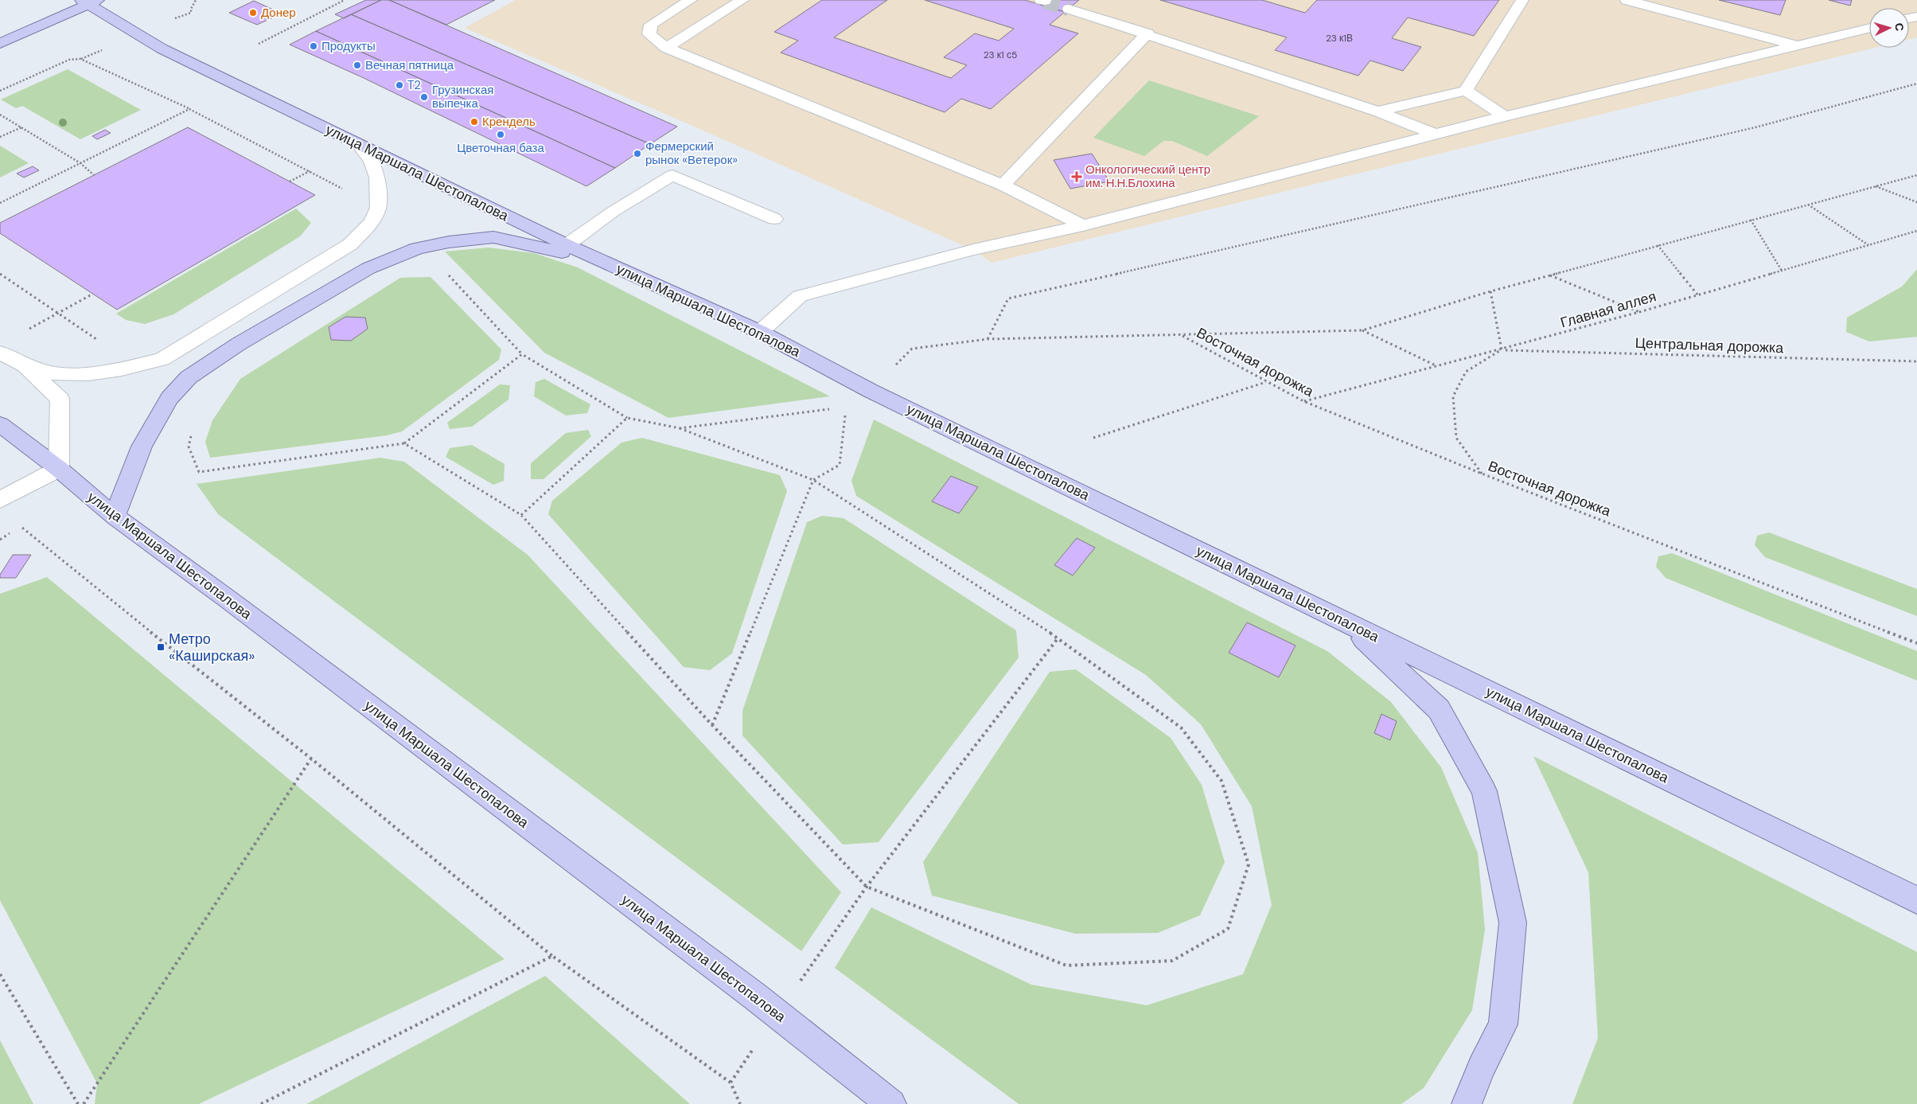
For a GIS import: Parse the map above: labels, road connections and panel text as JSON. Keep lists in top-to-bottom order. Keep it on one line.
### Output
{"streets":{"main road":["улица Маршала Шестопалова"],"path":["Главная аллея","Центральная дорожка","Восточная дорожка"]},"crossings":[["Главная аллея","Центральная дорожка"],["Главная аллея","Восточная дорожка"]],"places":{"other":["Донер","Продукты","Вечная пятница","T2","Грузинская выпечка","Крендель","Цветочная база","Фермерский рынок «Ветерок»"],"health":["Онкологический центр им. Н.Н.Блохина"],"transit":["Метро «Каширская»"]},"house_numbers":["23 к1В","23 к1 с5"],"north":"right"}
